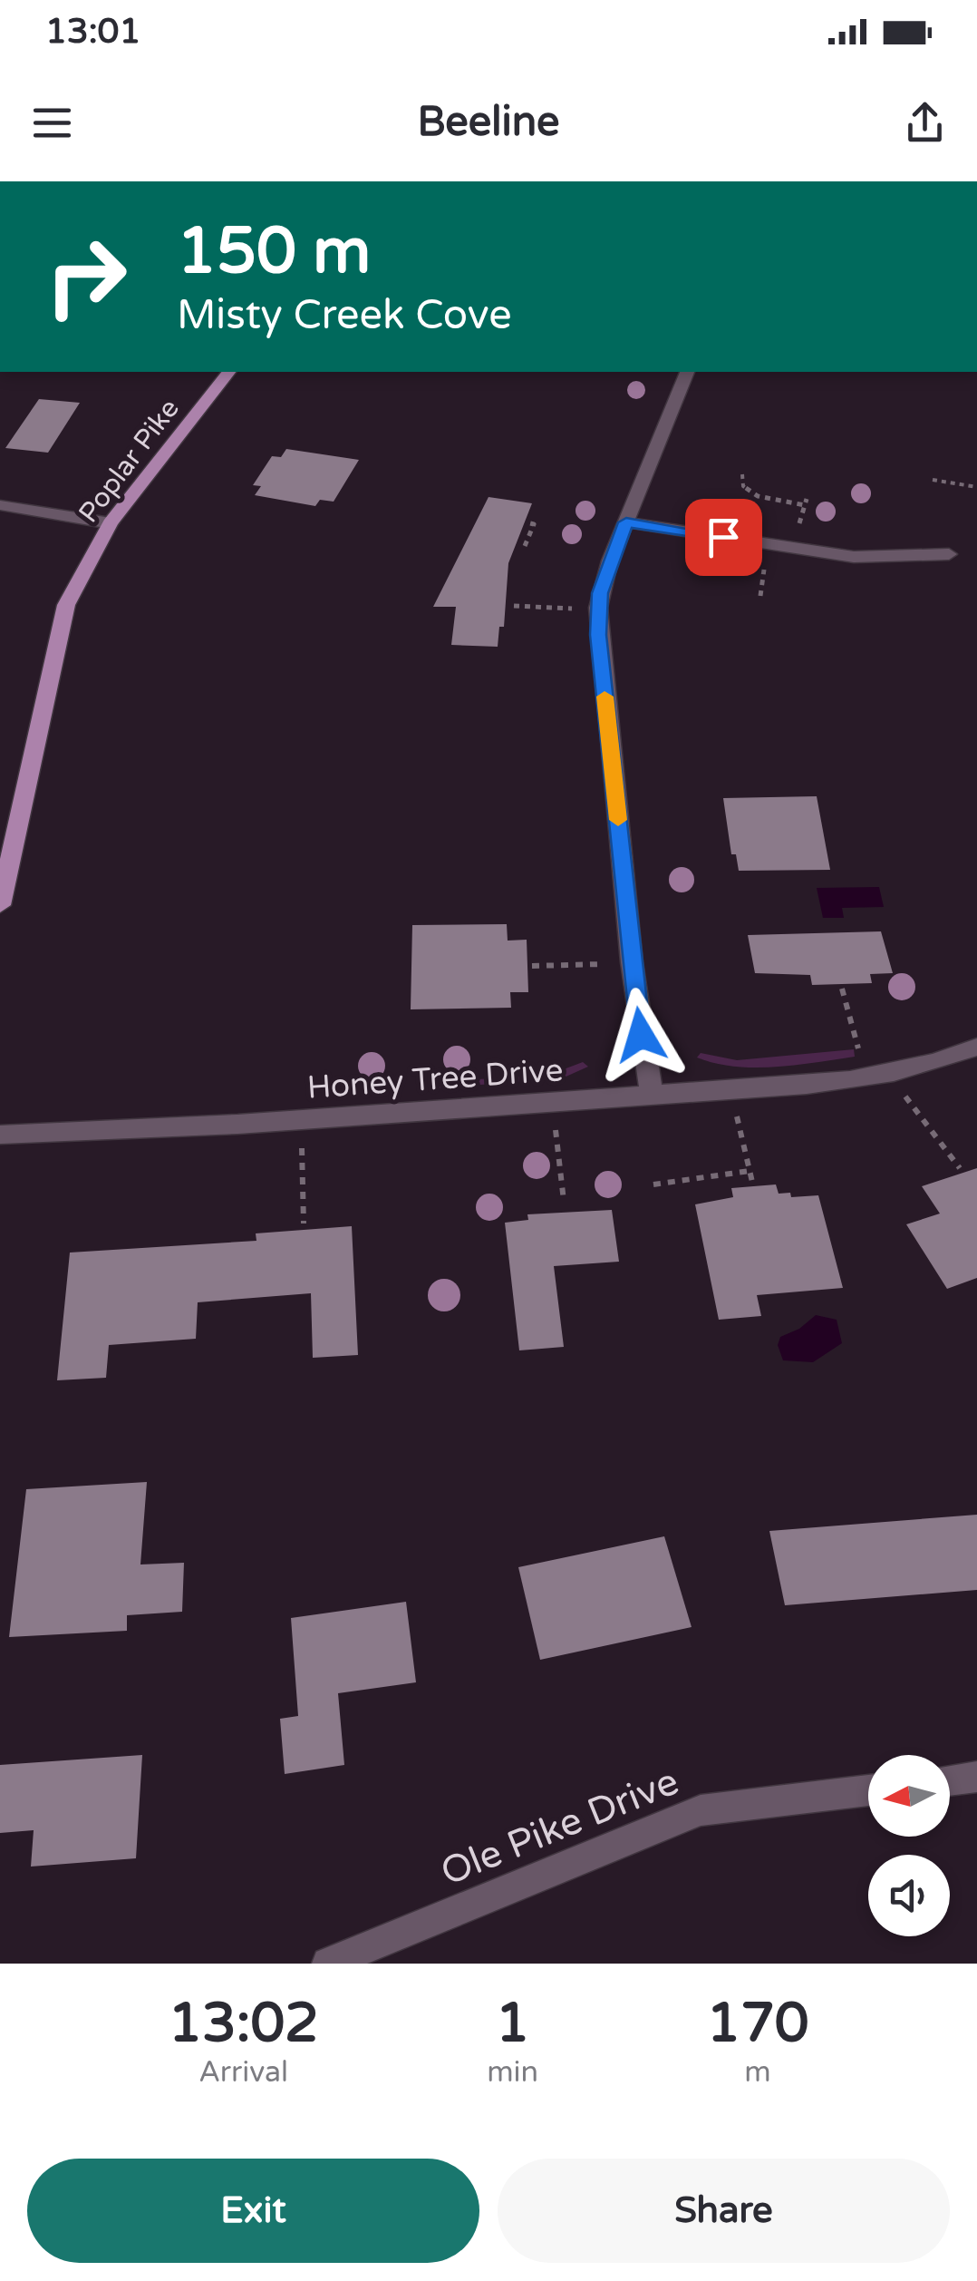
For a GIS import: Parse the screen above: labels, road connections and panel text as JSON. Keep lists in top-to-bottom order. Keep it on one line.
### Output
{"streets":{"main road":["Poplar Pike"],"street":["Honey Tree Drive","Ole Pike Drive"]},"north":"left","page":{"status":"13:01","header":"Beeline","turn":["150 m","Misty Creek Cove"],"eta":["13:02","Arrival","1","min","170","m"],"buttons":["Exit","Share"]}}
